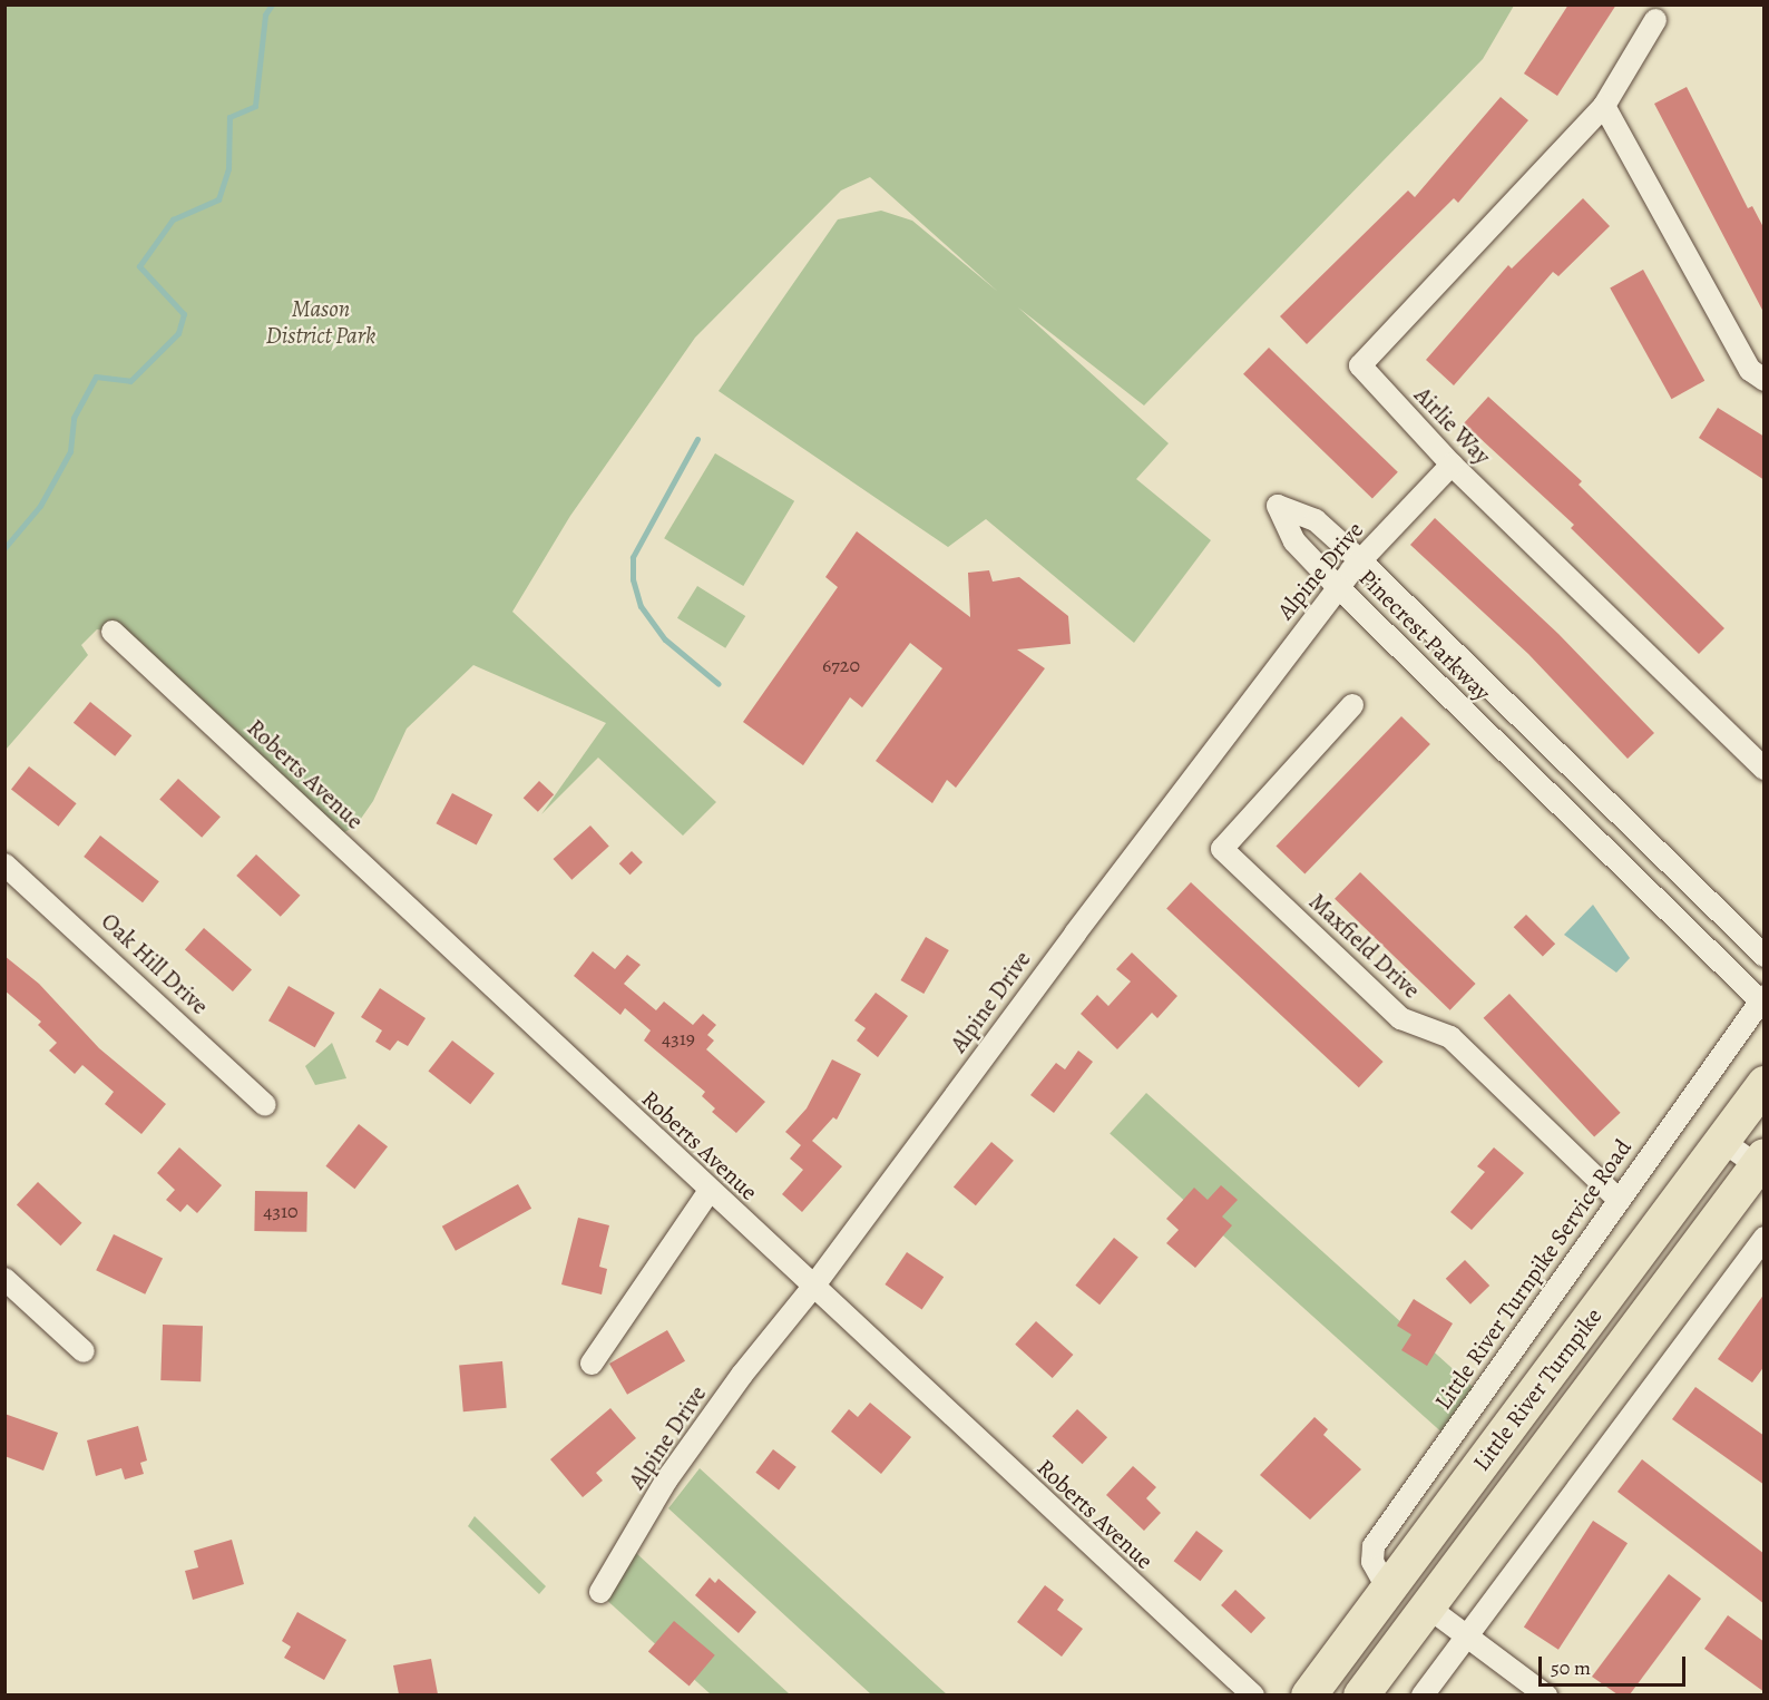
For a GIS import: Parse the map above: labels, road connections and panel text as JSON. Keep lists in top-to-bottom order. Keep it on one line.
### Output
{"streets":{"main road":["Little River Turnpike"],"street":["Airlie Way","Alpine Drive","Pinecrest Parkway","Roberts Avenue","Maxfield Drive","Oak Hill Drive","Little River Turnpike Service Road"]},"crossings":[["Airlie Way","Alpine Drive"],["Alpine Drive","Pinecrest Parkway"],["Alpine Drive","Roberts Avenue"],["Pinecrest Parkway","Little River Turnpike Service Road"],["Maxfield Drive","Little River Turnpike Service Road"],["Little River Turnpike Service Road","Little River Turnpike"]],"parks":["Mason District Park"],"house_numbers":["6720","4319","4310"],"scale_bar":"50 m"}
